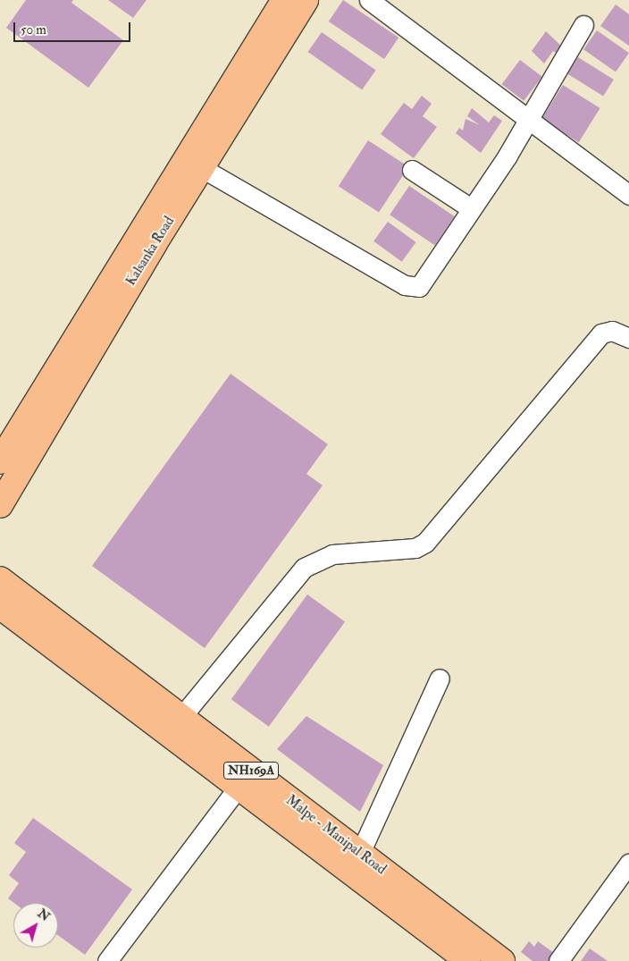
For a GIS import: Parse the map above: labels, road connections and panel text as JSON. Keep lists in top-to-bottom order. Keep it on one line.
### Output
{"streets":{"main road":["Kalsanka Road","NH169A","Malpe - Manipal Road"]},"scale_bar":"50 m","north":"top right"}
